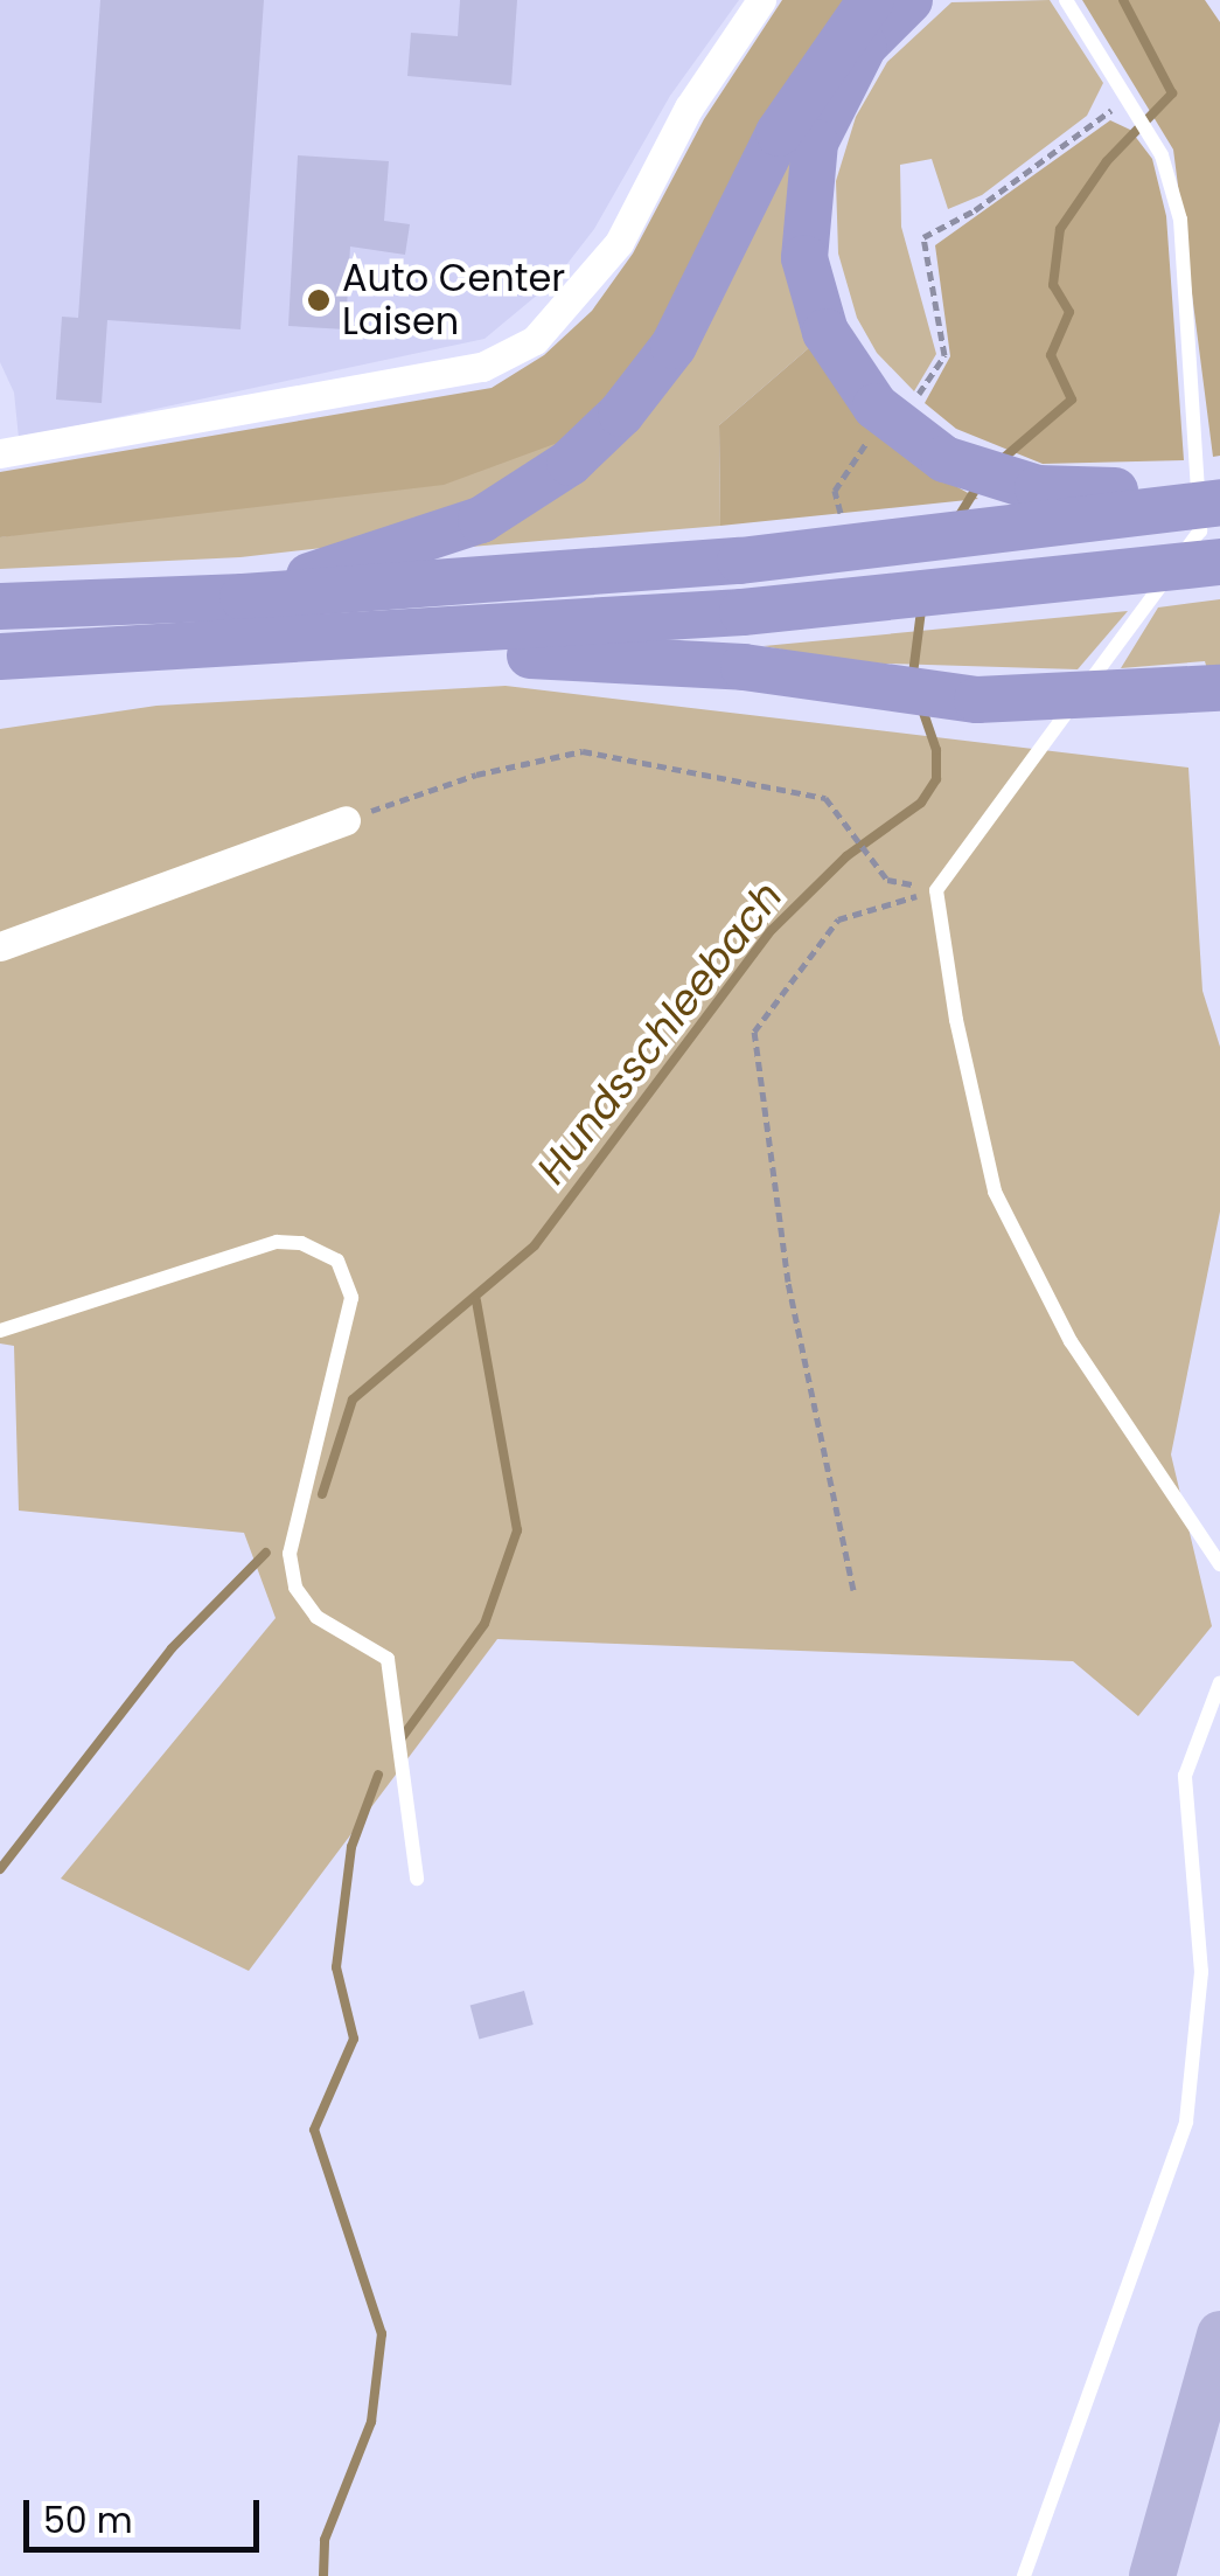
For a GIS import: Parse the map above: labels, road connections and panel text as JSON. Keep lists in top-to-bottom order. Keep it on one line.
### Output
{"water":["Hundsschleebach"],"places":["Auto Center Laisen"],"scale_bar":"50 m"}
